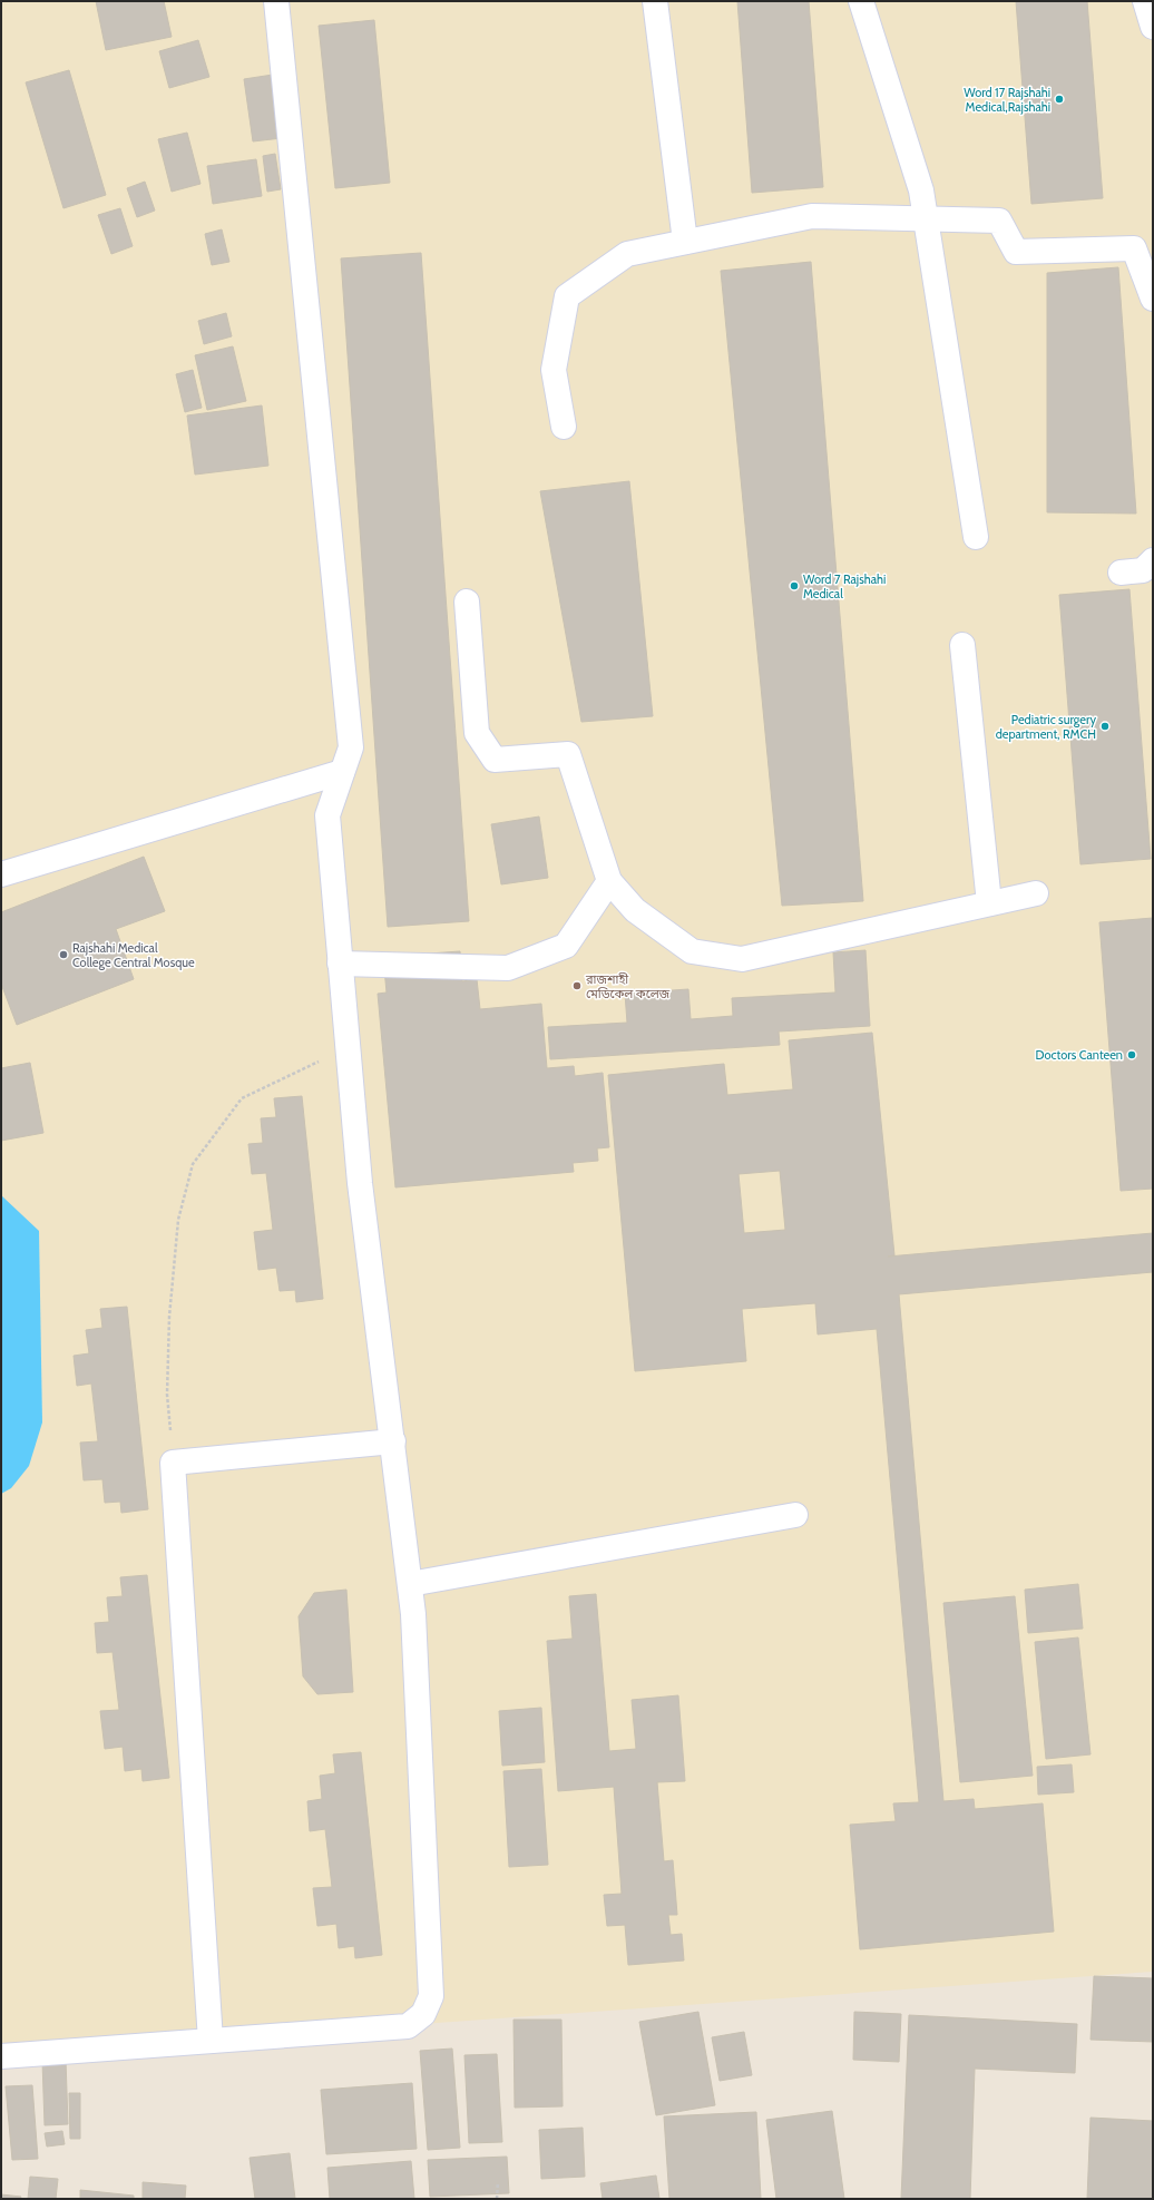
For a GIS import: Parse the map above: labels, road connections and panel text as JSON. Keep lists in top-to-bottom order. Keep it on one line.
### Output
{"places":["Word 17 Rajshahi Medical,Rajshahi","Word 7 Rajshahi Medical","Pediatric surgery department, RMCH","Rajshahi Medical College Central Mosque","রাজশাহী মেডিকেল কলেজ","Doctors Canteen"]}
